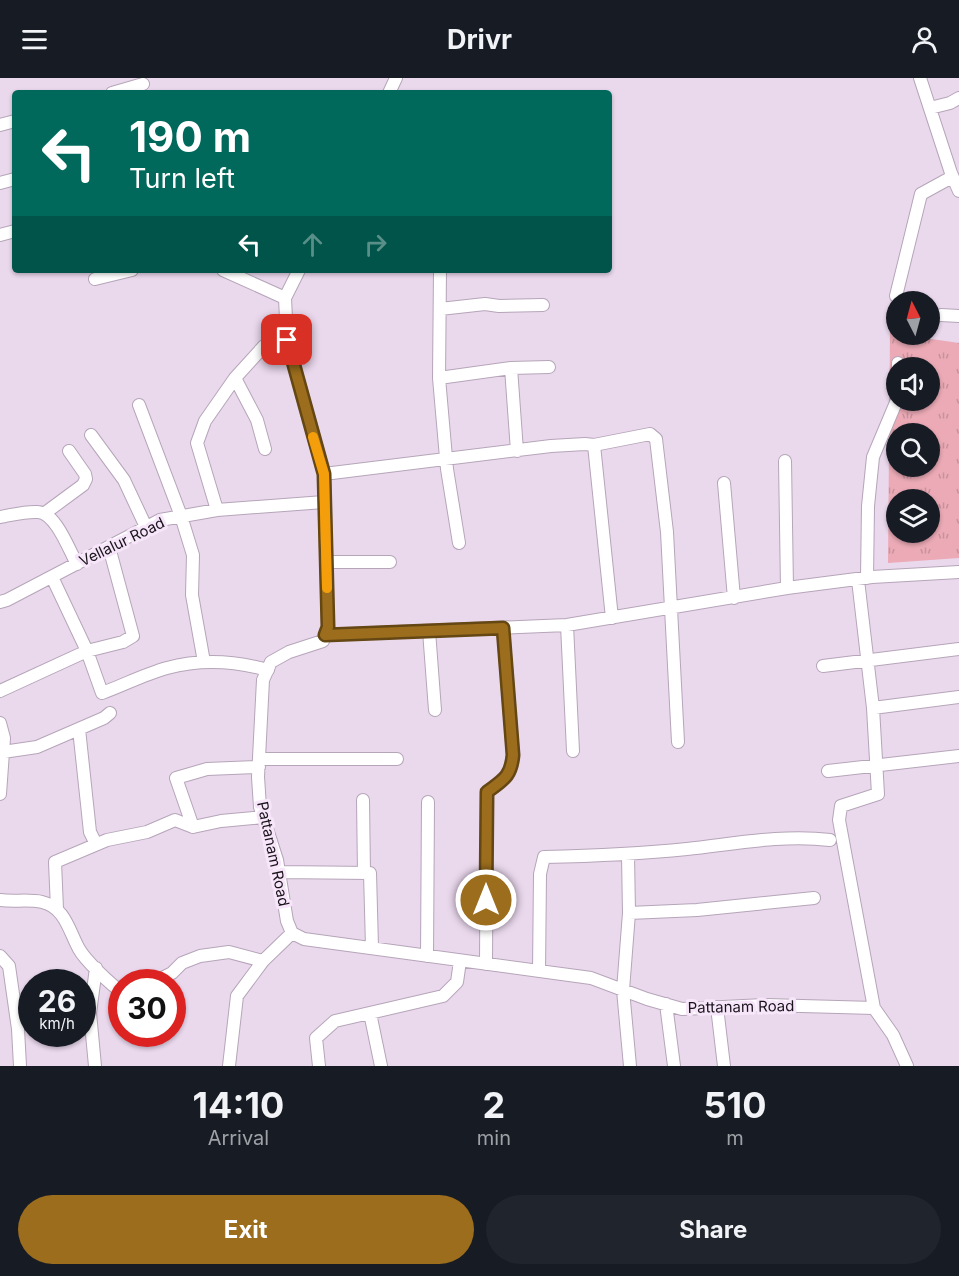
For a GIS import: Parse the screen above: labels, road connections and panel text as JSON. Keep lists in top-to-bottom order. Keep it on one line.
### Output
{"streets":{"street":["Vellalur Road","Pattanam Road"]},"north":"top","page":{"header":"Drivr","turn":["190 m","Turn left"],"speed":"26 km/h","limit":"30","eta":["14:10","Arrival","2","min","510","m"],"buttons":["Exit","Share"]}}
